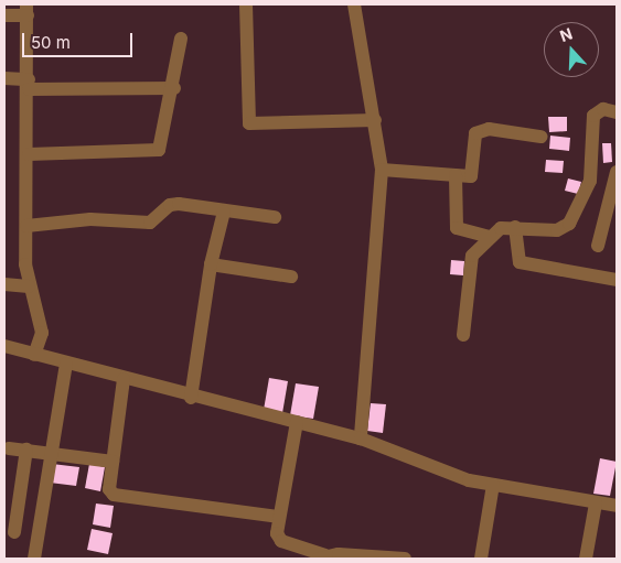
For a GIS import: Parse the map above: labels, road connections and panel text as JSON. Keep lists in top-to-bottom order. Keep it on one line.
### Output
{"scale_bar":"50 m","north":"top"}
